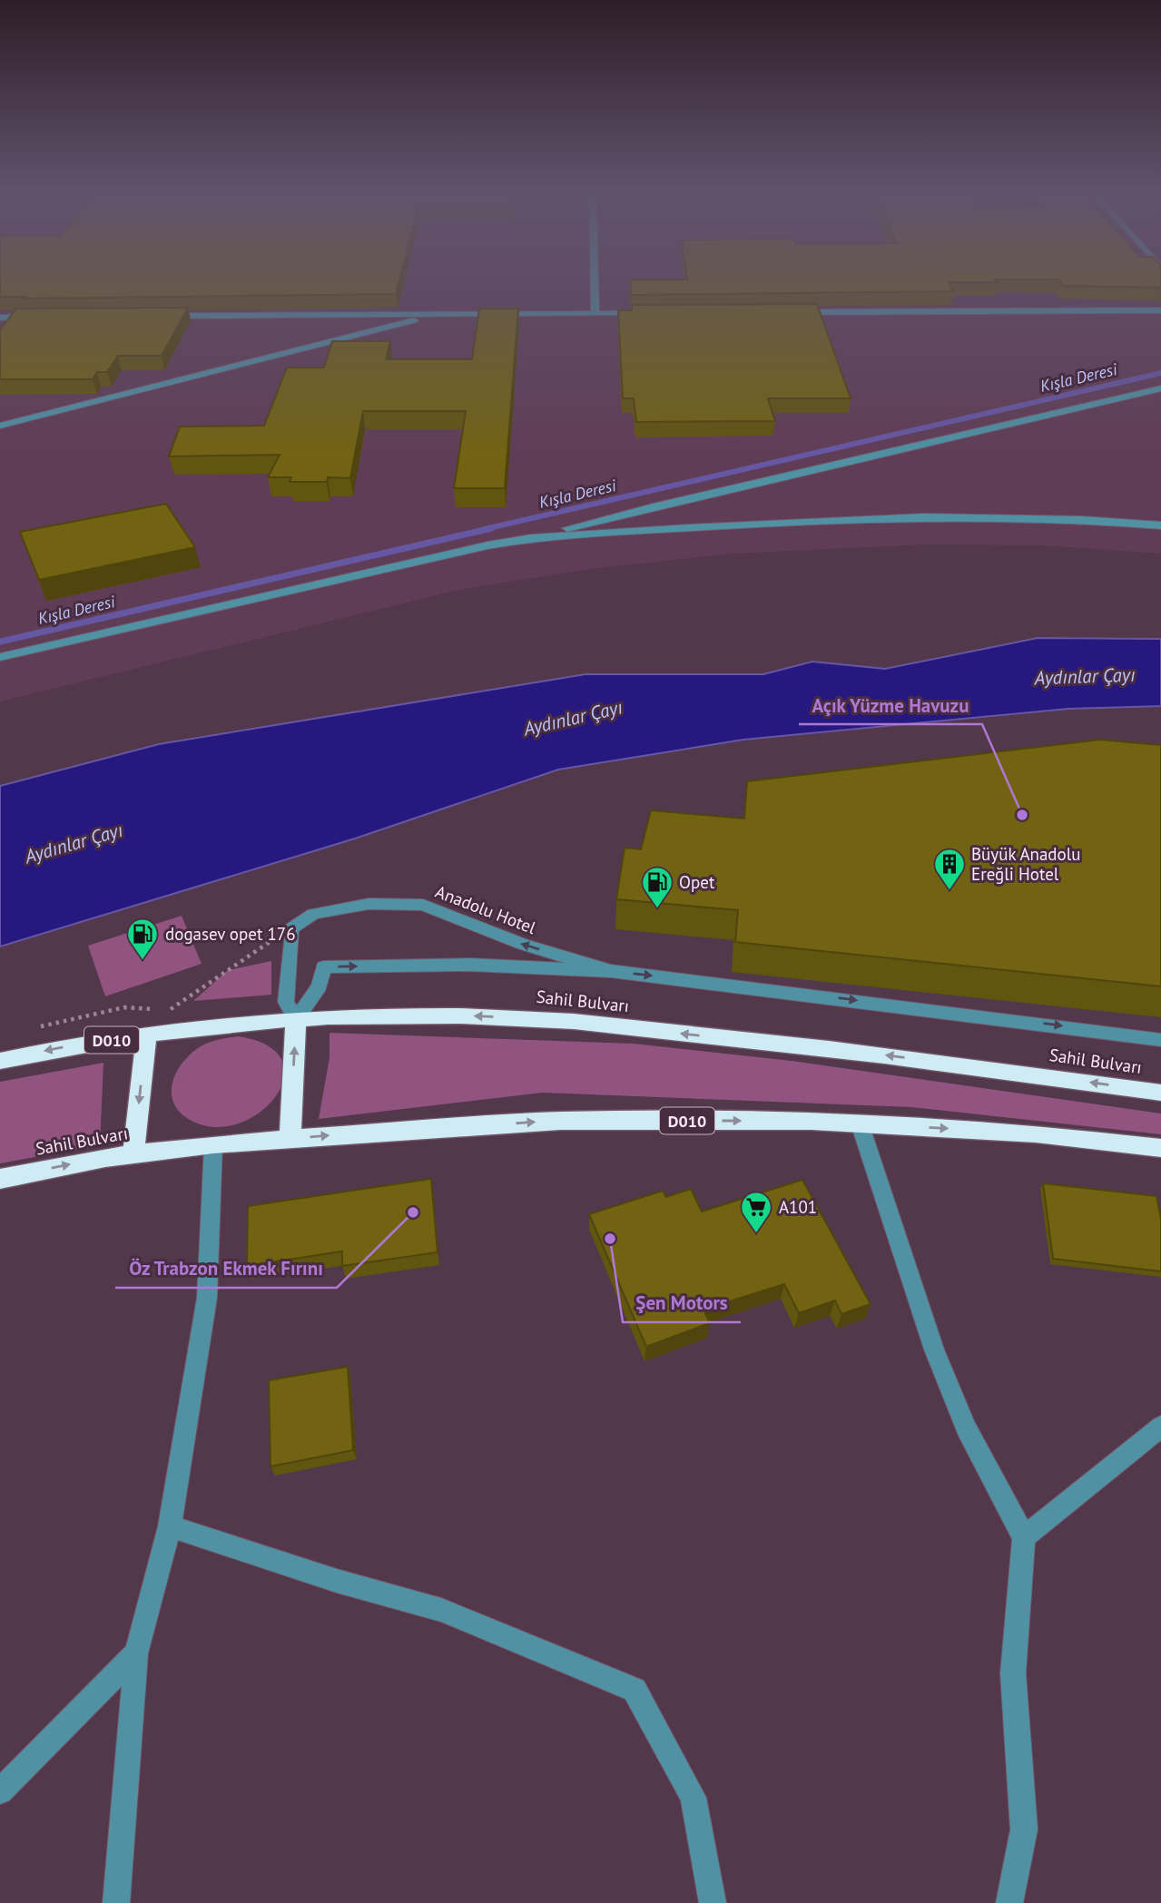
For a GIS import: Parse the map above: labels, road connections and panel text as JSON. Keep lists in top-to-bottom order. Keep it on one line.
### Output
{"streets":{"highway":["Sahil Bulvarı","D010"],"street":["Anadolu Hotel"]},"one_way":["Anadolu Hotel"],"water":["Kışla Deresi","Aydınlar Çayı"],"places":{"other":["Açık Yüzme Havuzu","Öz Trabzon Ekmek Fırını","Şen Motors"],"building":["Büyük Anadolu Ereğli Hotel"],"fuel station":["Opet","dogasev opet 176"],"supermarket":["A101"]}}
